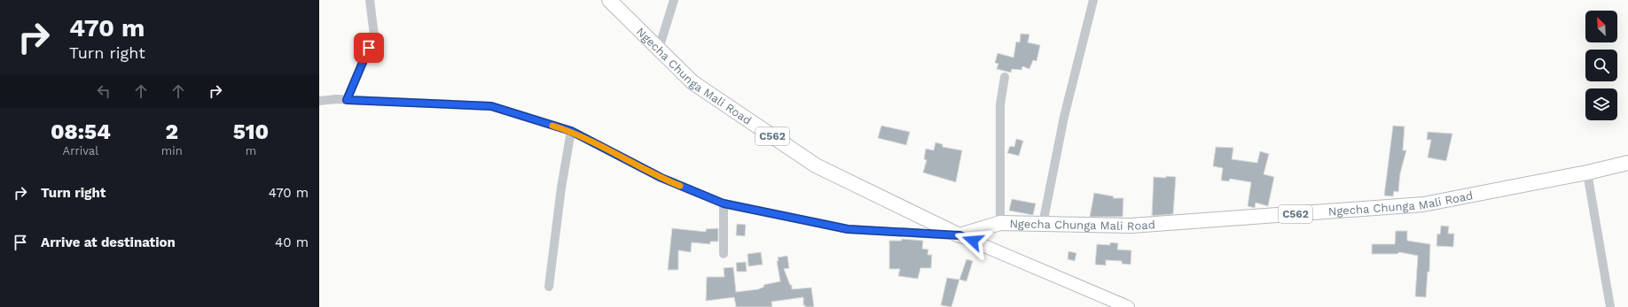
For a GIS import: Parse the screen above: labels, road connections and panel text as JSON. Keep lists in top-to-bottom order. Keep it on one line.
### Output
{"streets":{"main road":["Ngecha Chunga Mali Road","C562"]},"north":"top left","page":{"turn":["470 m","Turn right"],"eta":["08:54","Arrival","2","min","510","m"],"list":[{"name":"Turn right","value":"470 m"},{"name":"Arrive at destination","value":"40 m"}]}}
